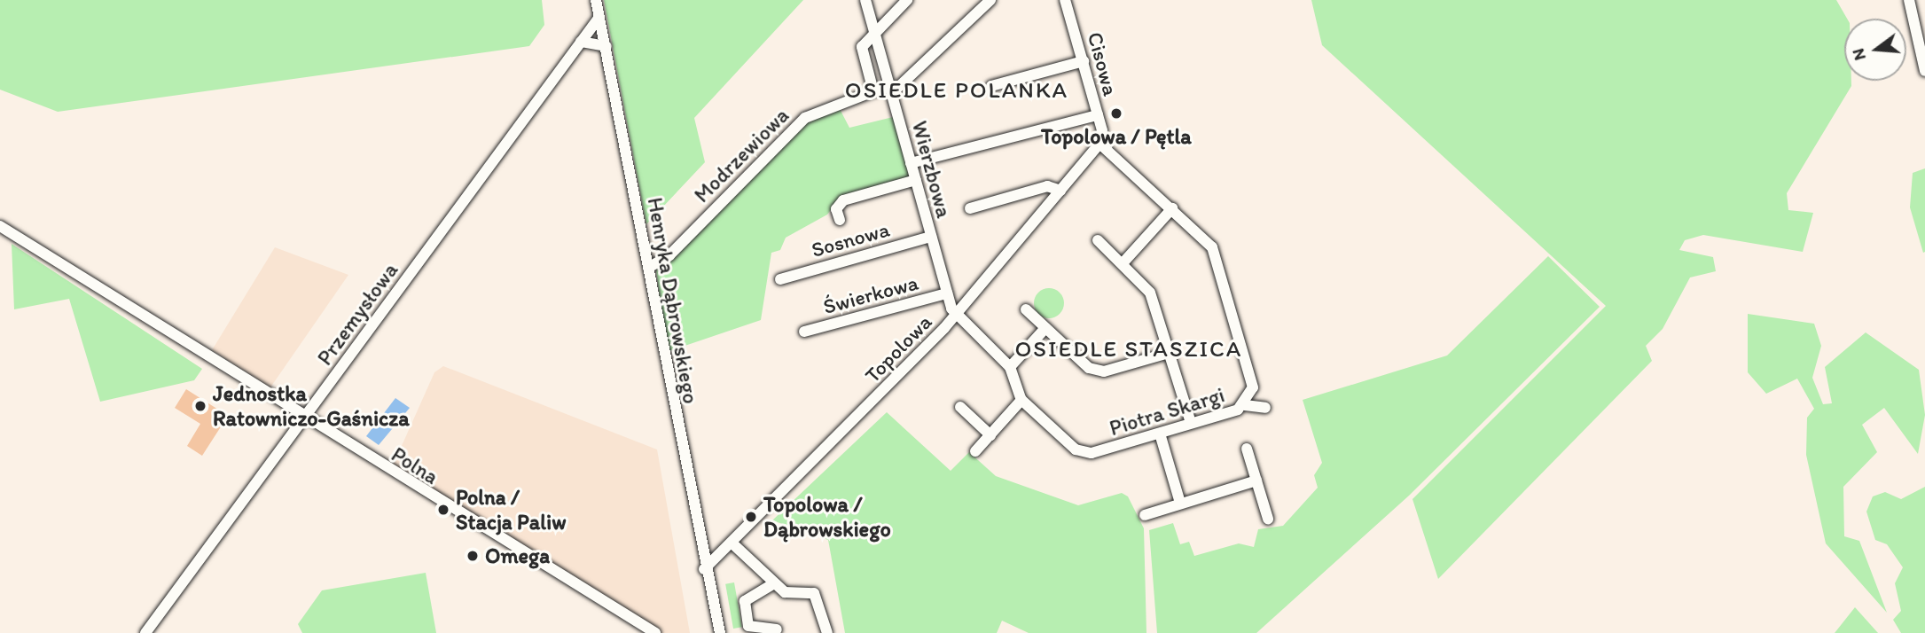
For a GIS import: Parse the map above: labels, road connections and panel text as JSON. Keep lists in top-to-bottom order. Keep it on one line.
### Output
{"streets":{"street":["Cisowa","Modrzewiowa","Wierzbowa","Sosnowa","Świerkowa","Henryka Dąbrowskiego","Przemysłowa","Topolowa","Piotra Skargi","Polna"]},"crossings":[["Cisowa","Topolowa"],["Cisowa","Piotra Skargi"],["Modrzewiowa","Wierzbowa"],["Modrzewiowa","Henryka Dąbrowskiego"],["Wierzbowa","Sosnowa"],["Wierzbowa","Świerkowa"],["Wierzbowa","Topolowa"],["Henryka Dąbrowskiego","Przemysłowa"],["Henryka Dąbrowskiego","Topolowa"],["Przemysłowa","Polna"],["Topolowa","Piotra Skargi"]],"districts":["OSIEDLE POLANKA","OSIEDLE STASZICA"],"places":["Topolowa / Pętla","Jednostka Ratowniczo-Gaśnicza","Polna / Stacja Paliw","Topolowa / Dąbrowskiego","Omega"],"north":"left"}
